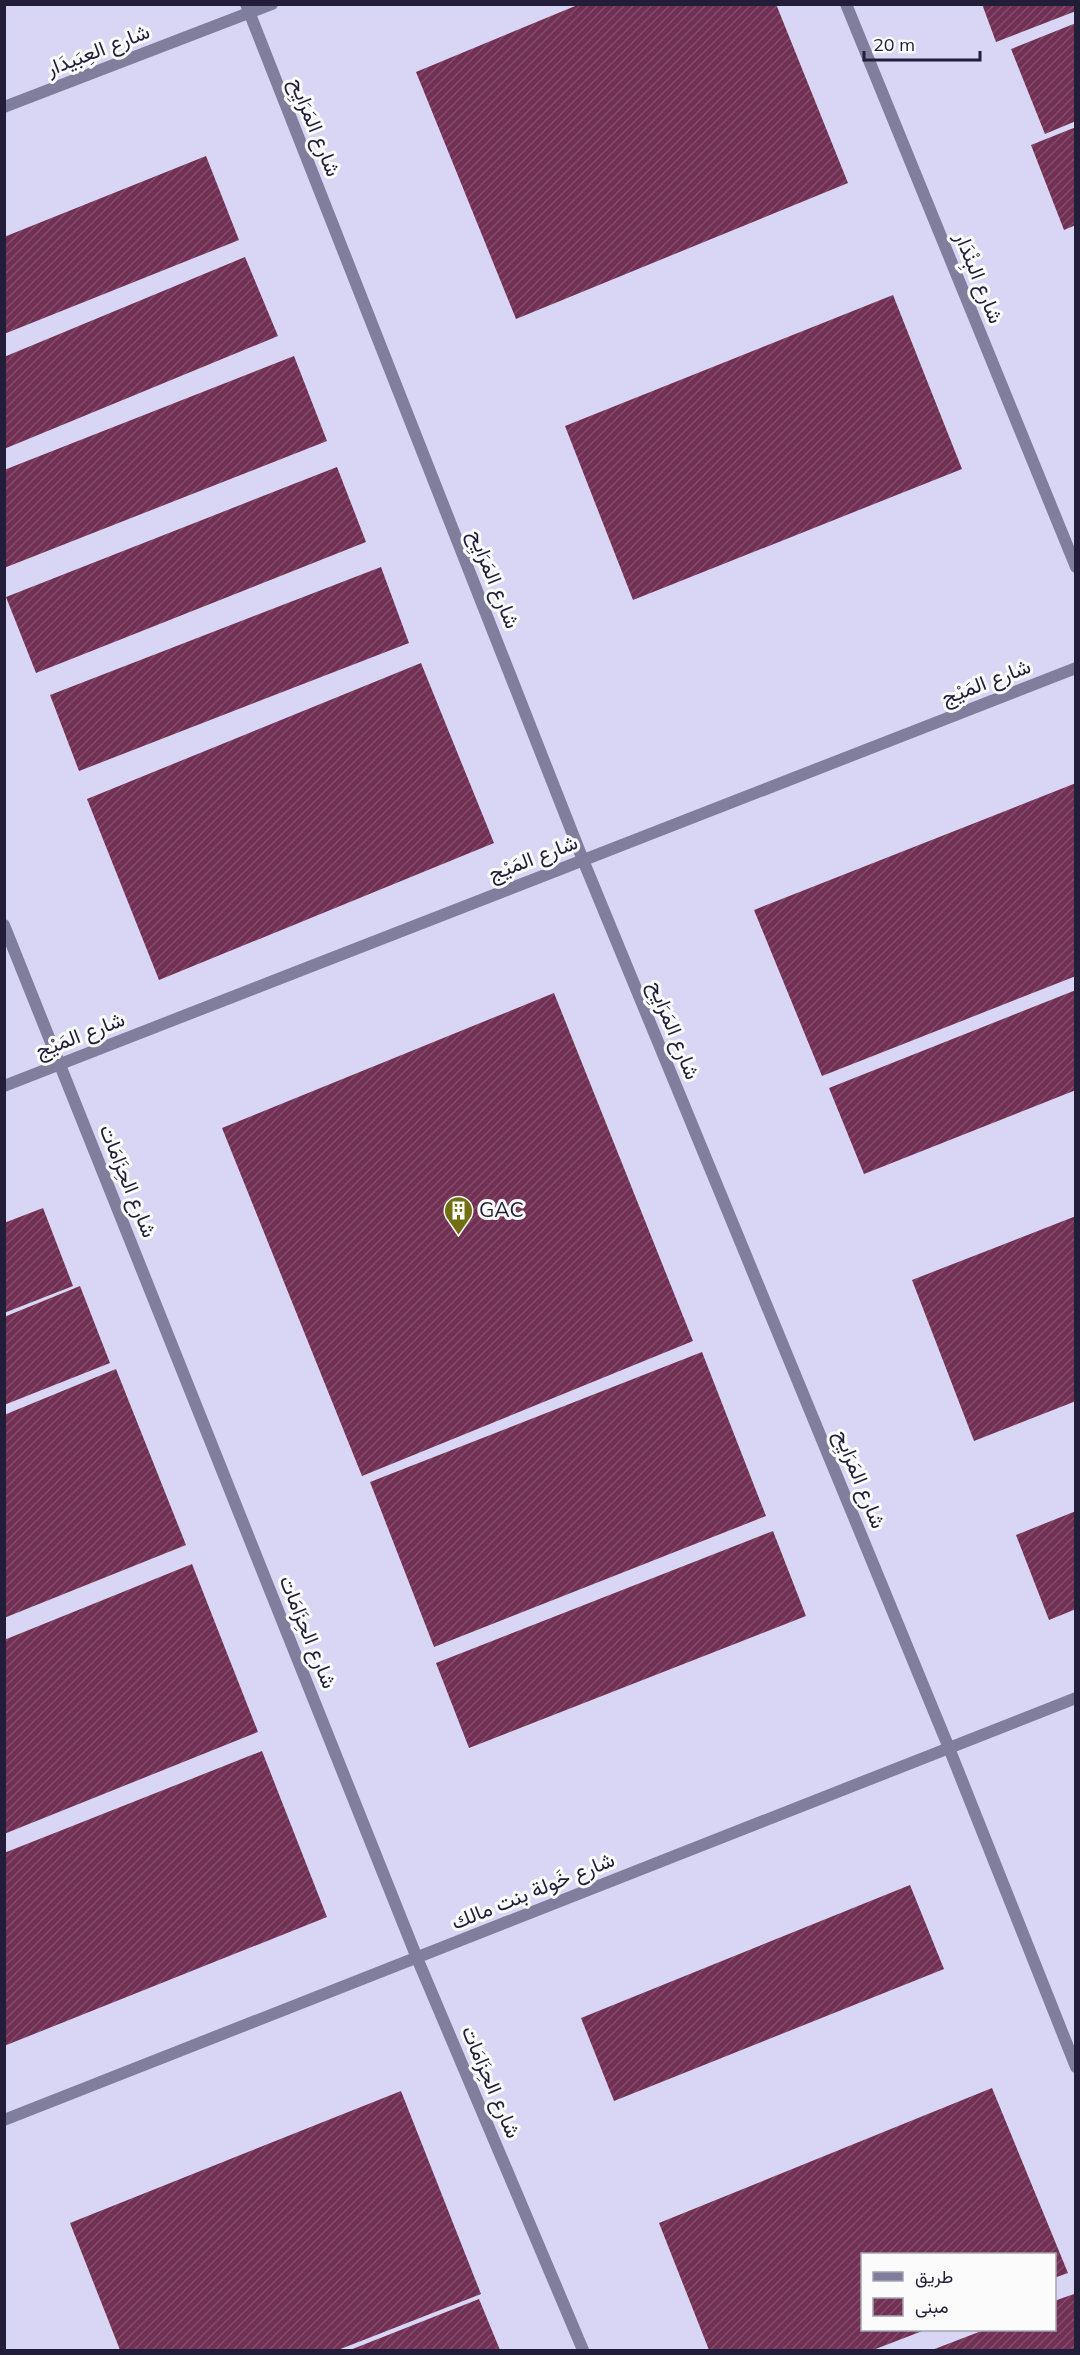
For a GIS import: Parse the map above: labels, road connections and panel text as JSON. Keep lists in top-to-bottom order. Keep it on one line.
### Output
{"streets":{"street":["شارع العِبَيدَار","شارع المَرَايِح","شارع البِنْدَار","شارع المَيْج","شارع الحِزَامَات","شارع خَولة بنت مالك"]},"crossings":[["شارع العِبَيدَار","شارع المَرَايِح"],["شارع المَرَايِح","شارع المَيْج"],["شارع المَرَايِح","شارع خَولة بنت مالك"],["شارع المَيْج","شارع الحِزَامَات"],["شارع الحِزَامَات","شارع خَولة بنت مالك"]],"places":{"building":["GAC"]},"legend":["طريق","مبنى"],"scale_bar":"20 m"}
